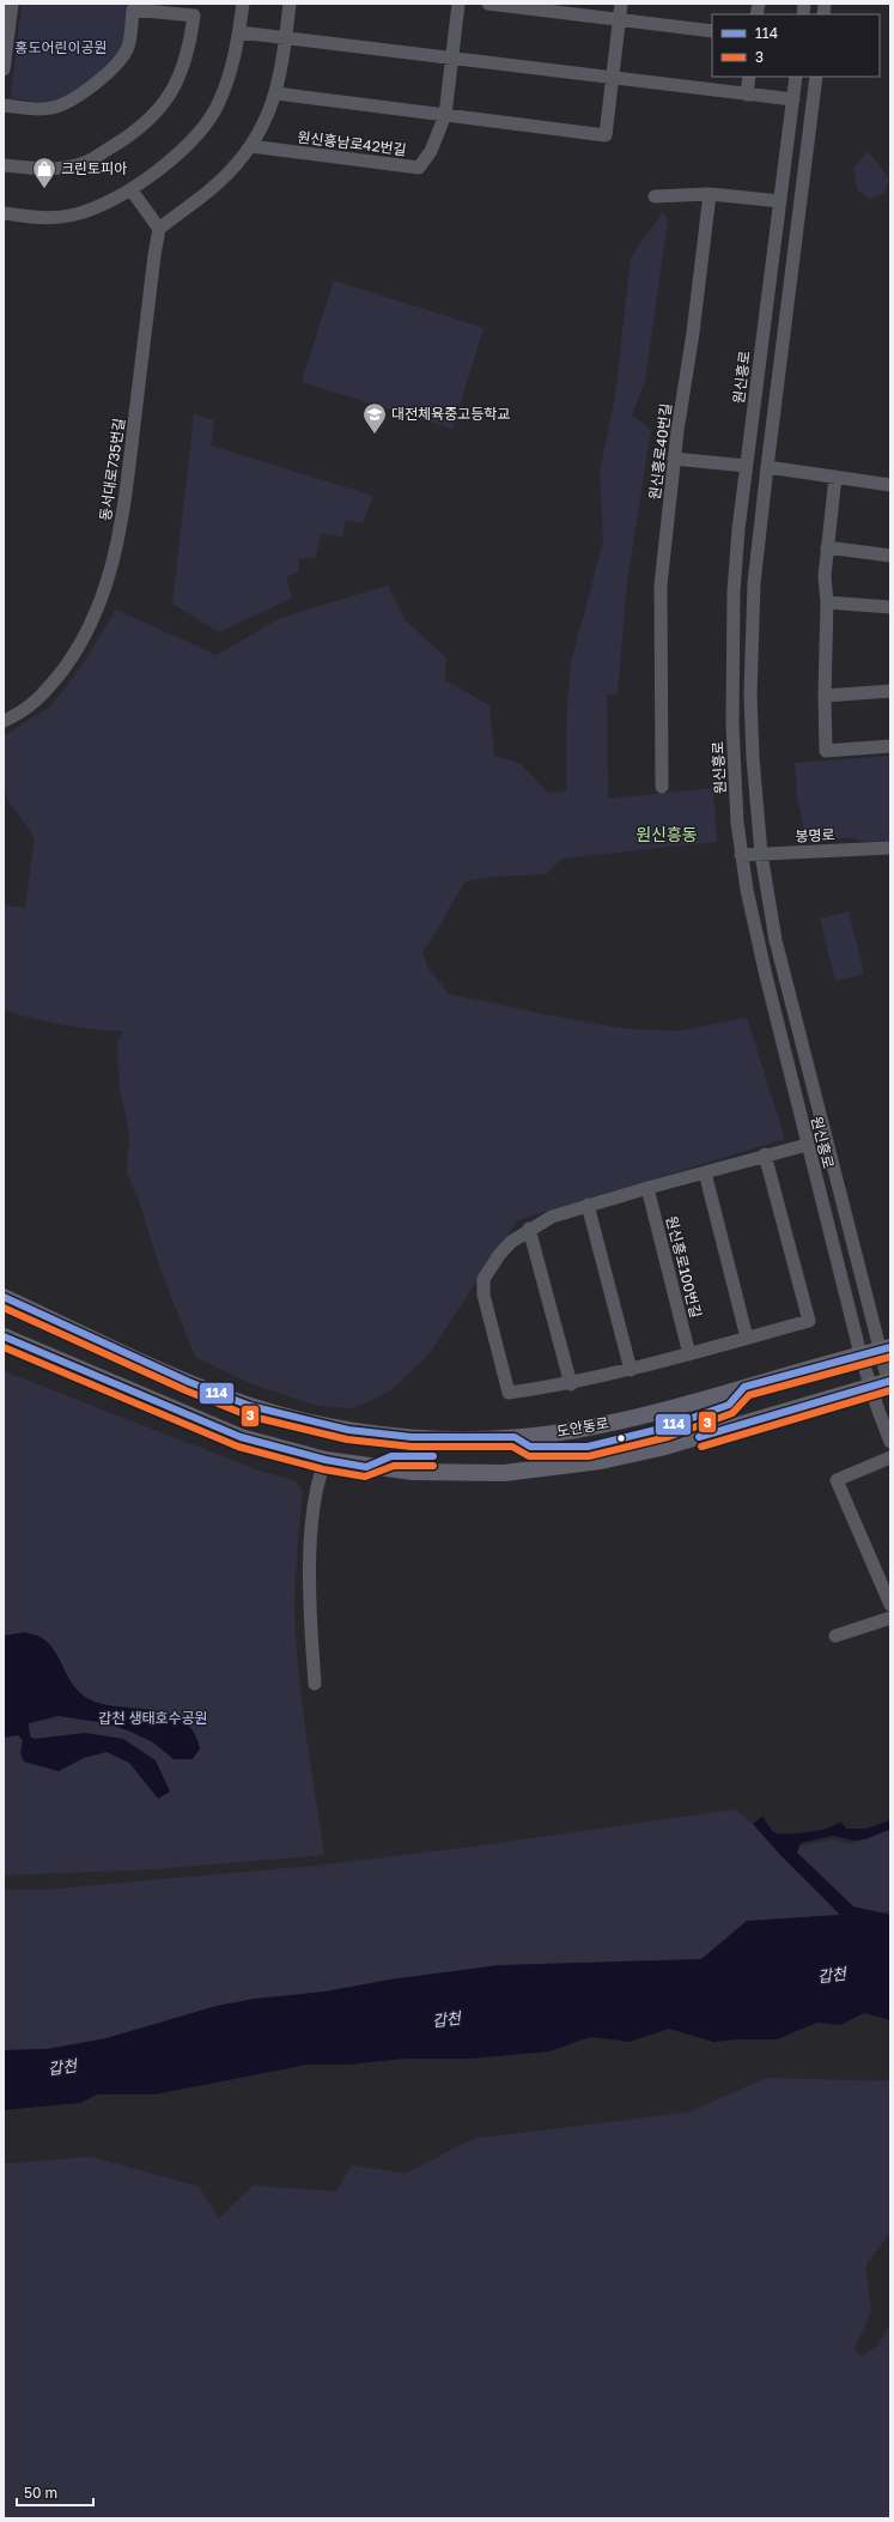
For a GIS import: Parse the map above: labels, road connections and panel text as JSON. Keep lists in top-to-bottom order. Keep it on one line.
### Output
{"streets":{"main road":["도안동로"],"street":["원신흥남로42번길","원신흥로","원신흥로40번길","동서대로735번길","봉명로","원신흥로100번길"]},"crossings":[["원신흥로","봉명로"],["원신흥로","도안동로"]],"districts":["원신흥동"],"water":["갑천"],"parks":["홍도어린이공원","갑천 생태호수공원"],"places":{"shop":["크린토피아"],"school or university":["대전체육중고등학교"]},"lines":["transit line 114","transit line 3"],"legend":["114","3"],"scale_bar":"50 m"}
